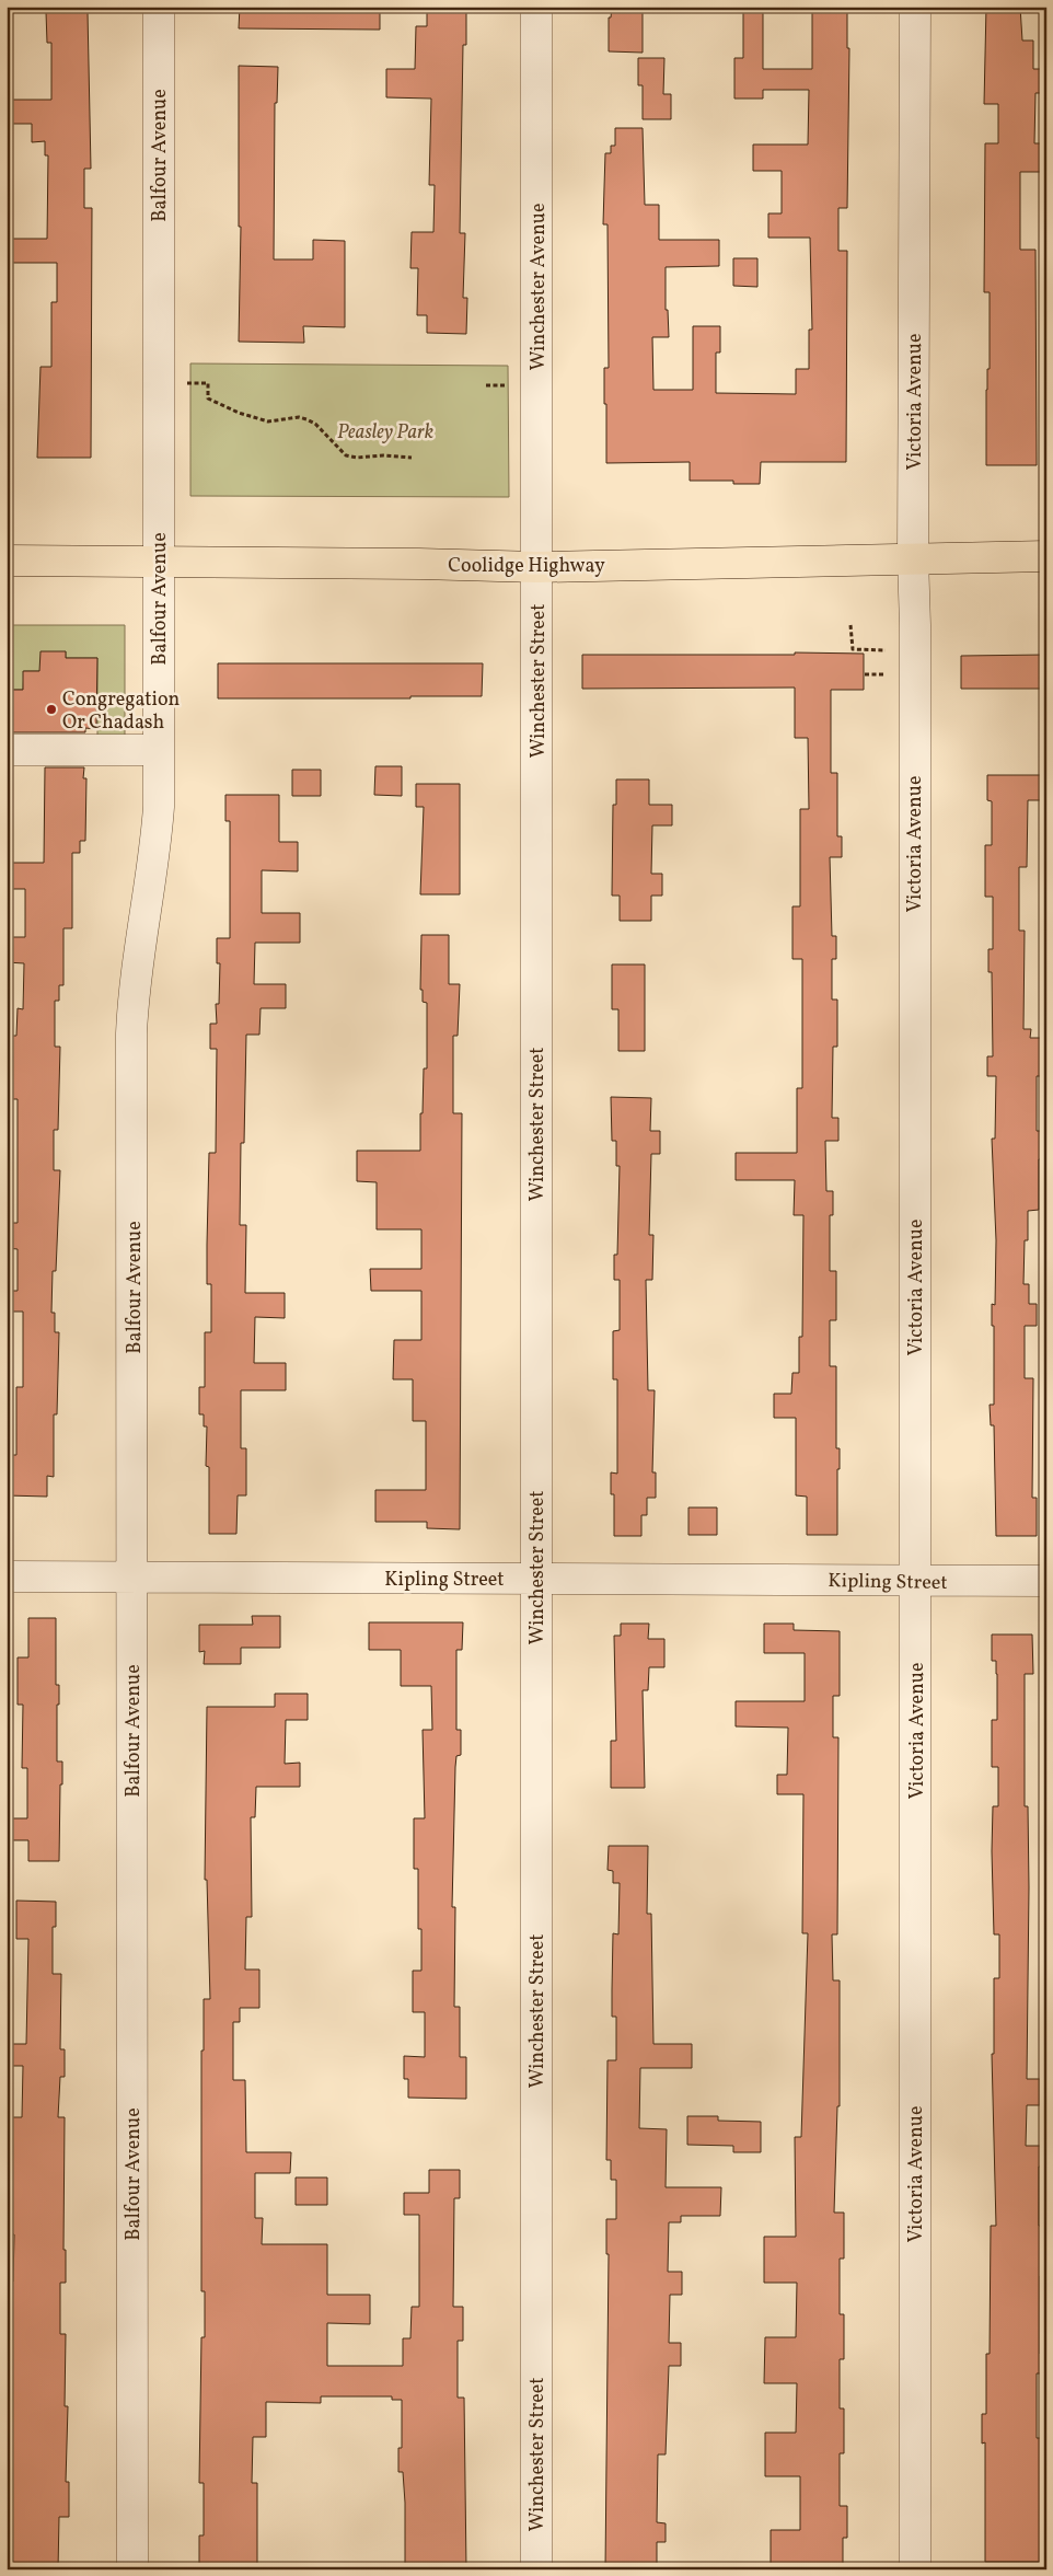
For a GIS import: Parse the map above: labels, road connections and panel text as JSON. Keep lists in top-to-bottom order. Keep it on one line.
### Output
{"streets":{"main road":["Coolidge Highway"],"street":["Balfour Avenue","Winchester Avenue","Victoria Avenue","Winchester Street","Kipling Street"]},"crossings":[["Balfour Avenue","Coolidge Highway"],["Balfour Avenue","Kipling Street"],["Winchester Avenue","Coolidge Highway"],["Winchester Avenue","Winchester Street"],["Victoria Avenue","Coolidge Highway"],["Victoria Avenue","Kipling Street"],["Coolidge Highway","Winchester Street"],["Winchester Street","Kipling Street"]],"parks":["Peasley Park"],"places":["Congregation Or Chadash"]}
